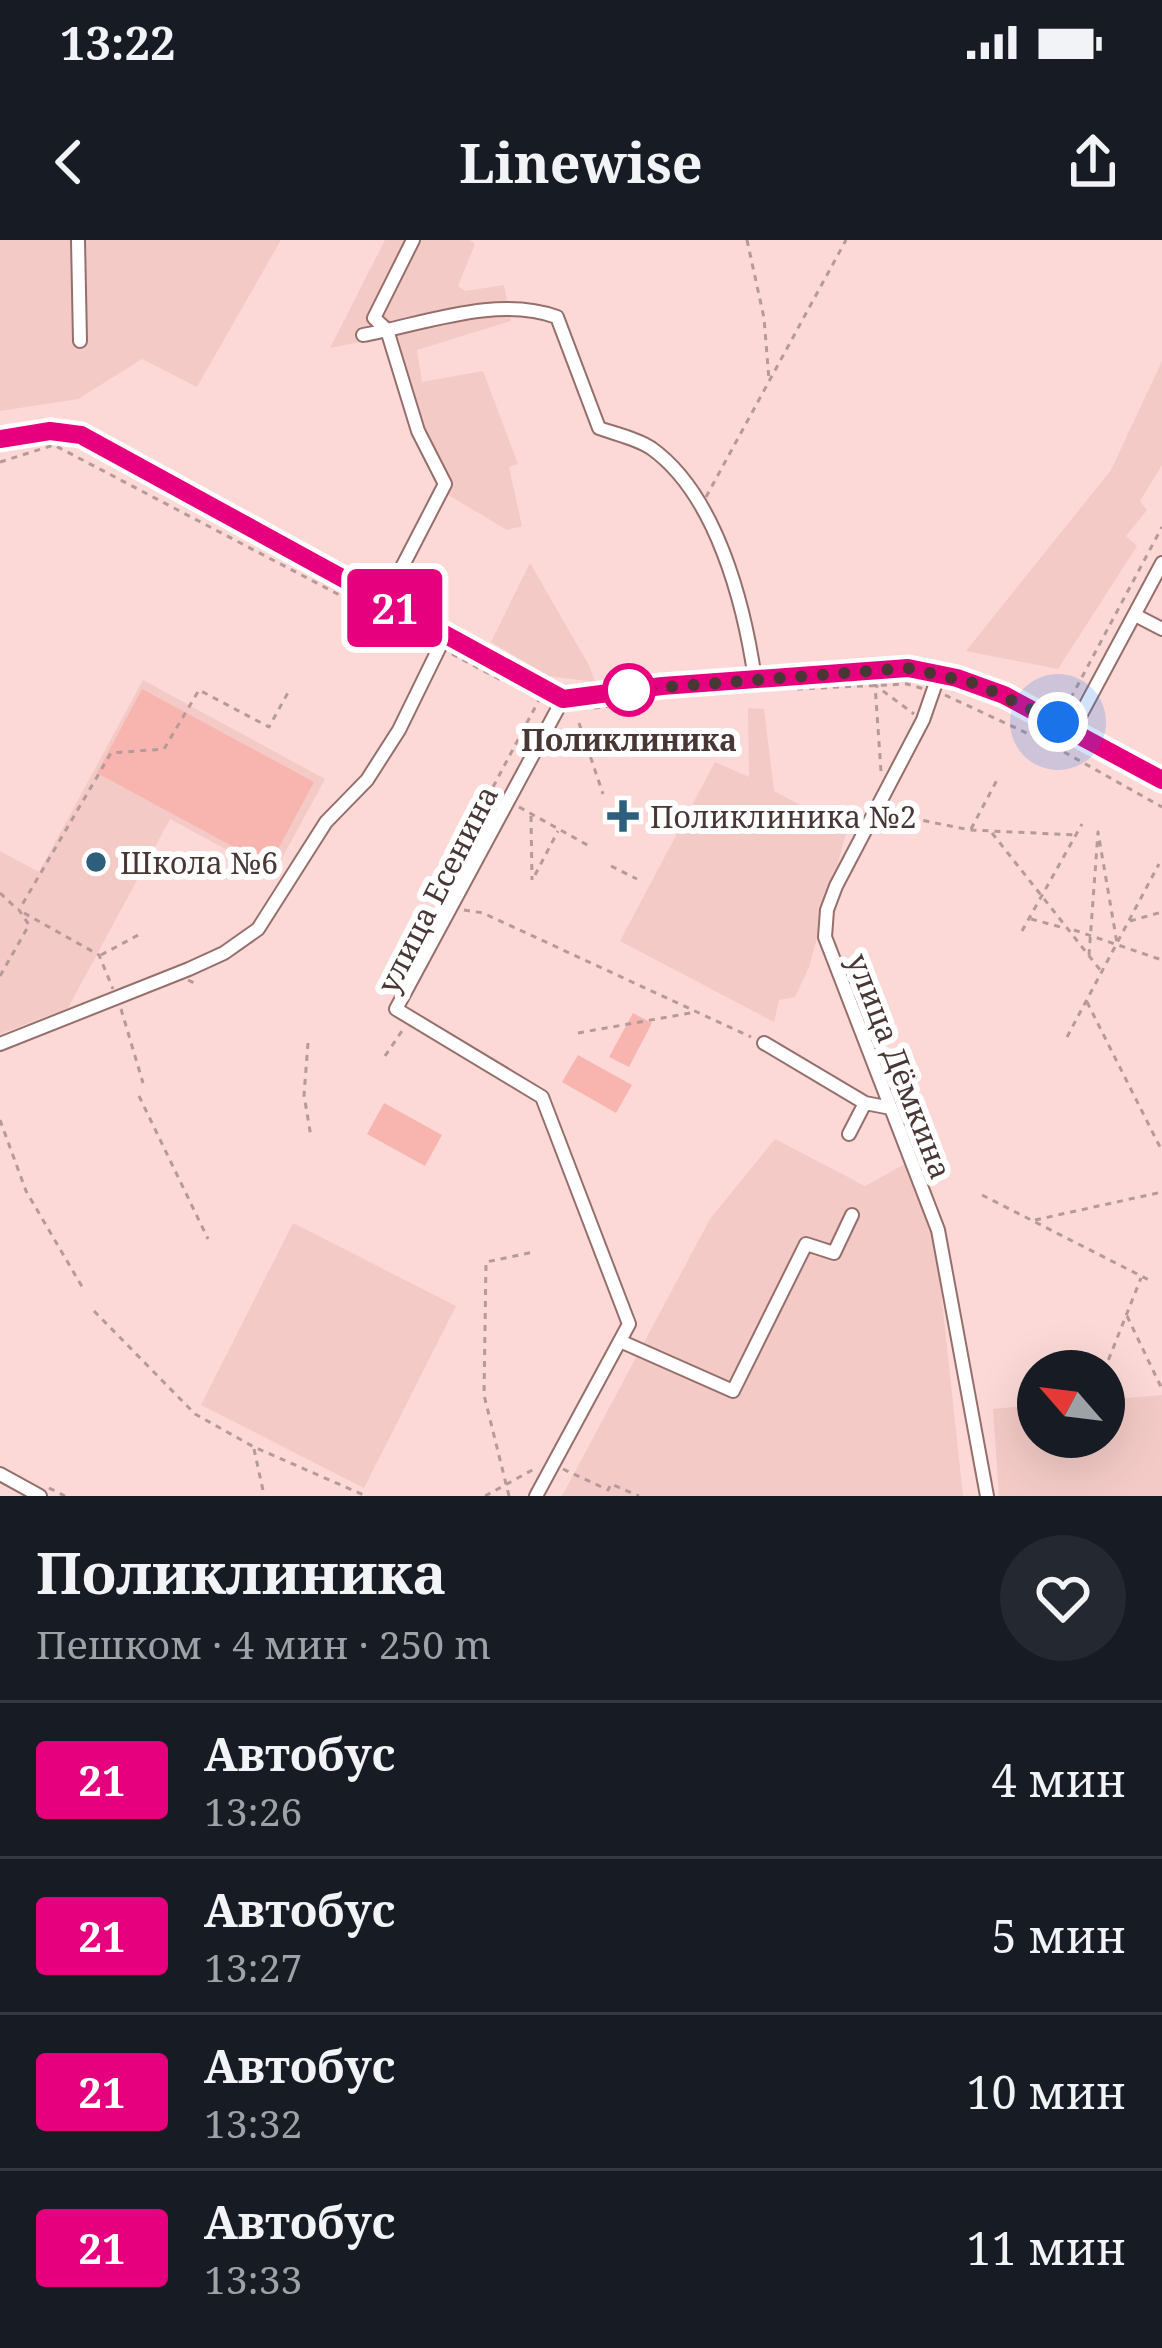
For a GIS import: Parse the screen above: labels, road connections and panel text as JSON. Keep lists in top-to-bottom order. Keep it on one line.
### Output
{"streets":{"street":["улица Есенина","улица Дёмкина"]},"places":{"other":["Поликлиника","Школа №6"],"health":["Поликлиника №2"]},"lines":["bus line 21"],"north":"top left","page":{"status":"13:22","header":"Linewise","on_map":"21","heading":["Поликлиника","Пешком · 4 мин · 250 m"],"list":[{"mark":"21","name":"Автобус","note":"13:26","value":"4 мин"},{"mark":"21","name":"Автобус","note":"13:27","value":"5 мин"},{"mark":"21","name":"Автобус","note":"13:32","value":"10 мин"},{"mark":"21","name":"Автобус","note":"13:33","value":"11 мин"}]}}
